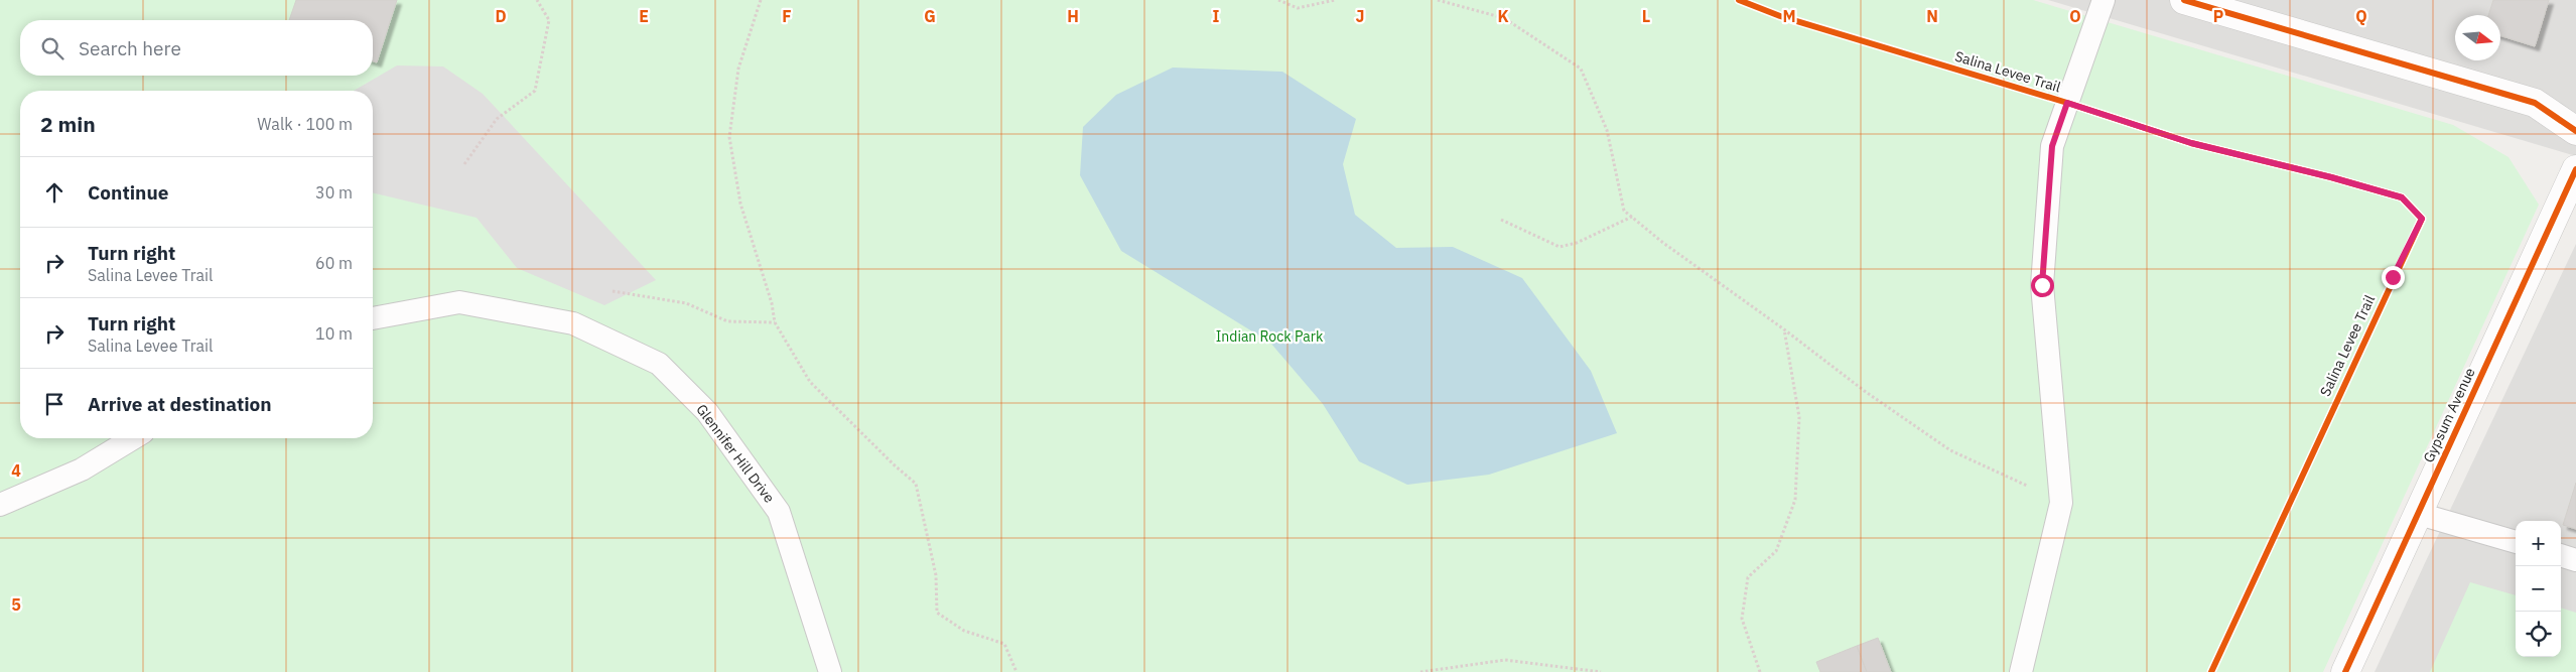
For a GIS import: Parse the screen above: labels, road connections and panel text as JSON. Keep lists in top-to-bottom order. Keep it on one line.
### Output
{"streets":{"street":["Gypsum Avenue"],"lane":["Glennifer Hill Drive"],"cycle path":["Salina Levee Trail"]},"parks":["Indian Rock Park"],"north":"right","page":{"search":"Search here","heading":["2 min","Walk · 100 m"],"list":[["Continue","30 m"],["Turn right","Salina Levee Trail","60 m"],["Turn right","Salina Levee Trail","10 m"],"Arrive at destination"],"map_buttons":["+","−"]},"grid":{"columns":["D","E","F","G","H","I","J","K","L","M","N","O","P","Q"],"rows":["4","5"]}}
